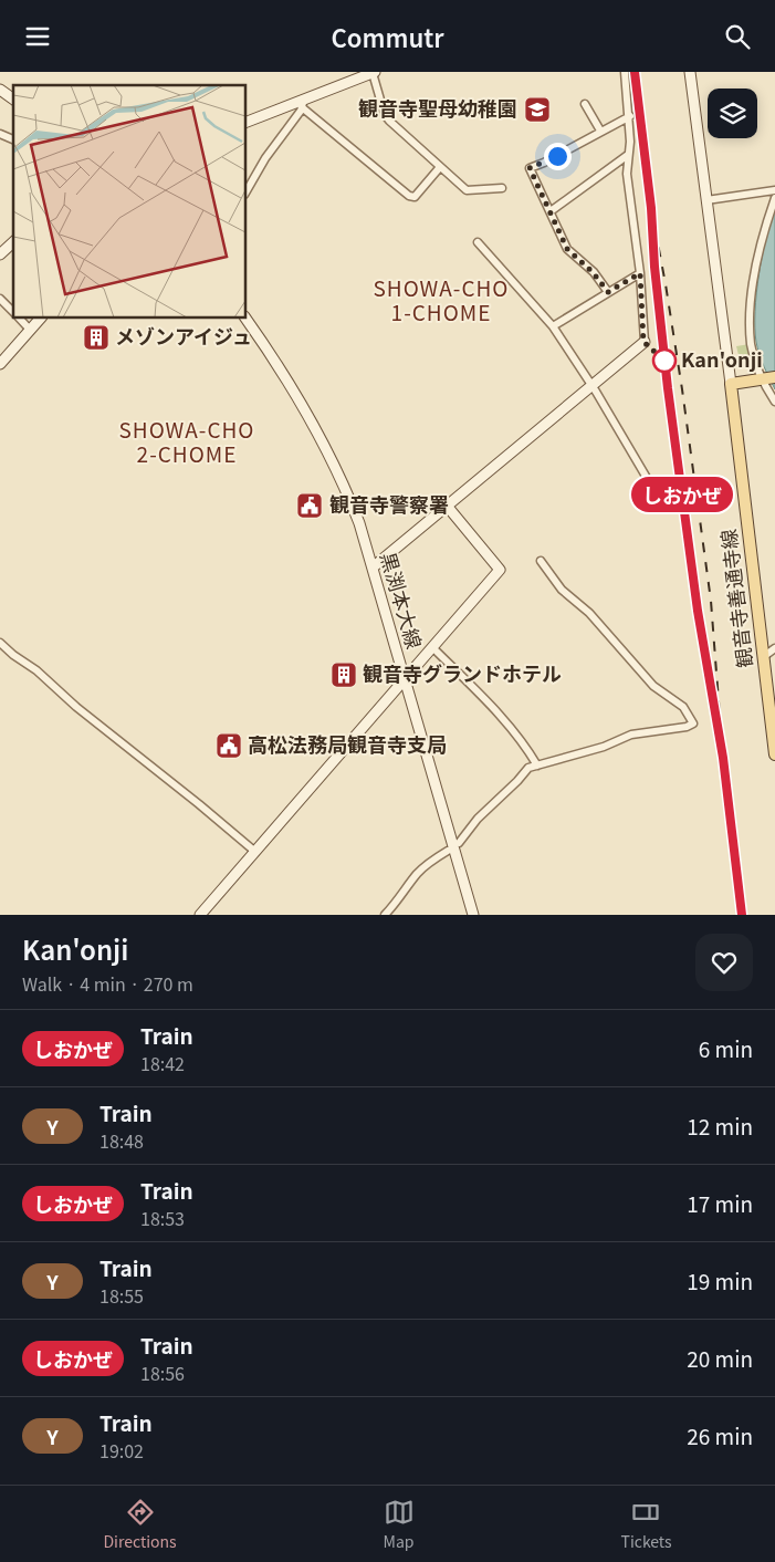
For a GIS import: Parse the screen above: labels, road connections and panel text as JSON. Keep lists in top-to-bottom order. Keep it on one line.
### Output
{"streets":{"main road":["観音寺善通寺線","黒渕本大線"]},"districts":["SHOWA-CHO 1-CHOME","SHOWA-CHO 2-CHOME"],"places":{"school or university":["観音寺聖母幼稚園"],"building":["メゾンアイジュ","観音寺グランドホテル"],"other":["Kan'onji"],"public building":["観音寺警察署","高松法務局観音寺支局"]},"page":{"header":"Commutr","on_map":"しおかぜ","heading":["Kan'onji","Walk · 4 min · 270 m"],"list":[{"mark":"しおかぜ","name":"Train","note":"18:42","value":"6 min"},{"mark":"Y","name":"Train","note":"18:48","value":"12 min"},{"mark":"しおかぜ","name":"Train","note":"18:53","value":"17 min"},{"mark":"Y","name":"Train","note":"18:55","value":"19 min"},{"mark":"しおかぜ","name":"Train","note":"18:56","value":"20 min"},{"mark":"Y","name":"Train","note":"19:02","value":"26 min"}],"tabs":["Directions","Map","Tickets"]}}
